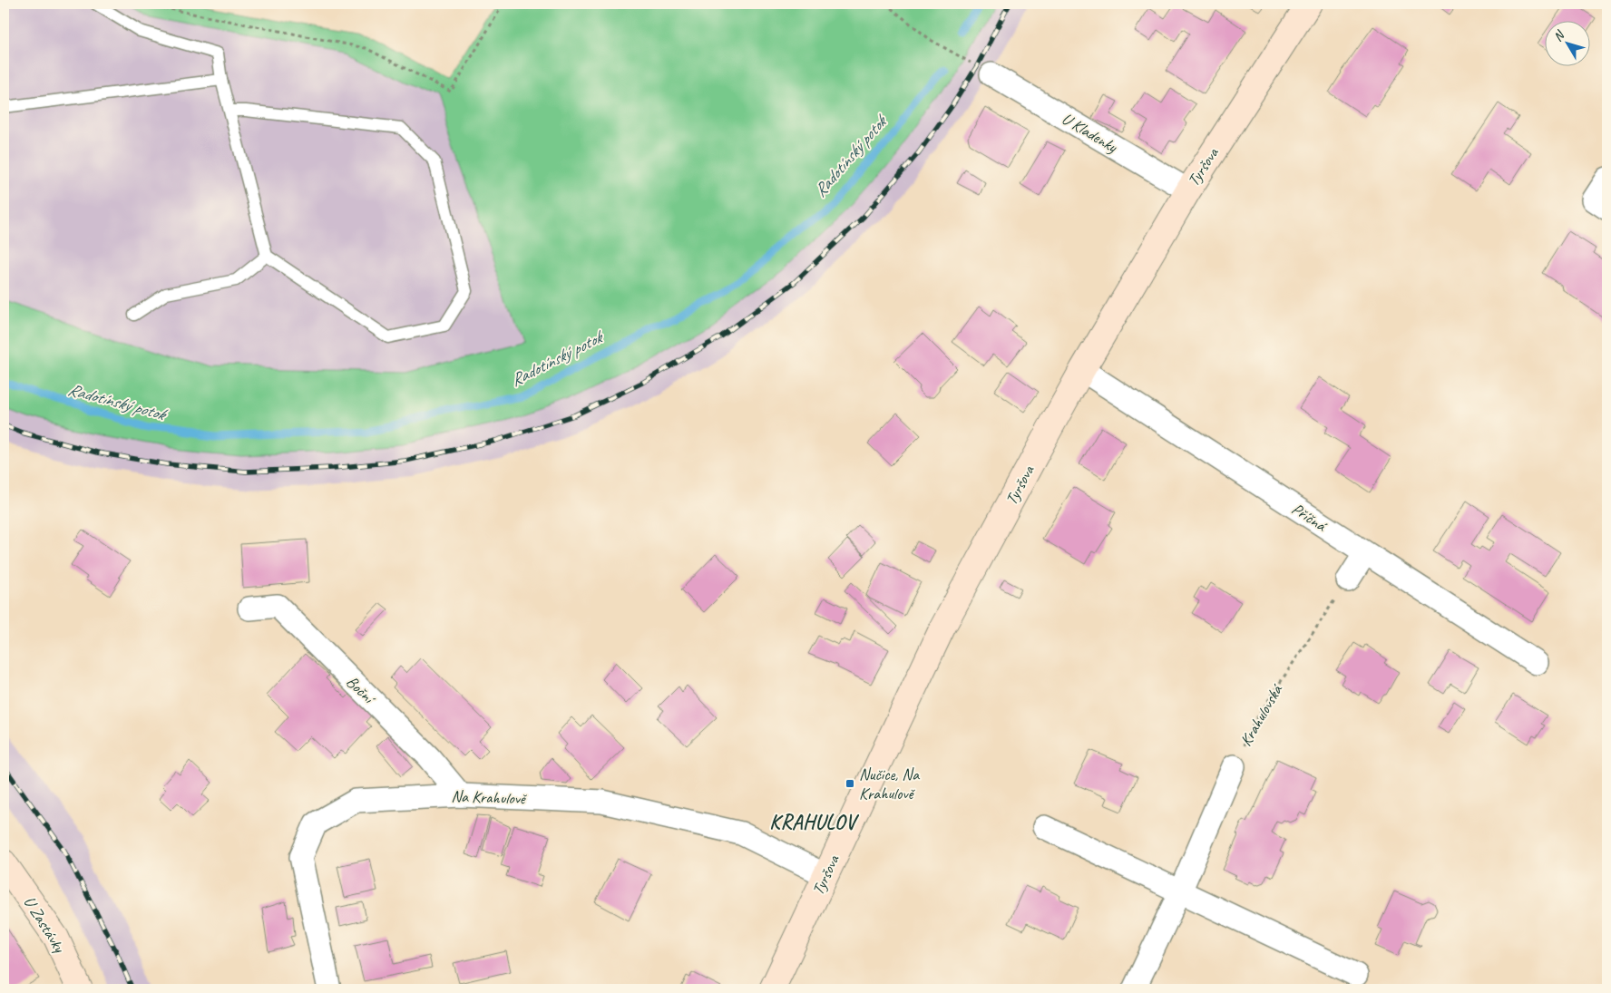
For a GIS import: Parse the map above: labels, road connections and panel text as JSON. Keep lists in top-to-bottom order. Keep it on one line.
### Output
{"streets":{"street":["U Kladenky","Tyršova","Příčná","Boční","Na Krahulově","U Zastávky"],"path":["Krahulovská"]},"crossings":[["U Kladenky","Tyršova"],["Tyršova","Příčná"],["Tyršova","Na Krahulově"],["Boční","Na Krahulově"]],"districts":["KRAHULOV"],"water":["Radotínský potok"],"places":{"transit":["Nučice, Na Krahulově"]},"north":"top left"}
